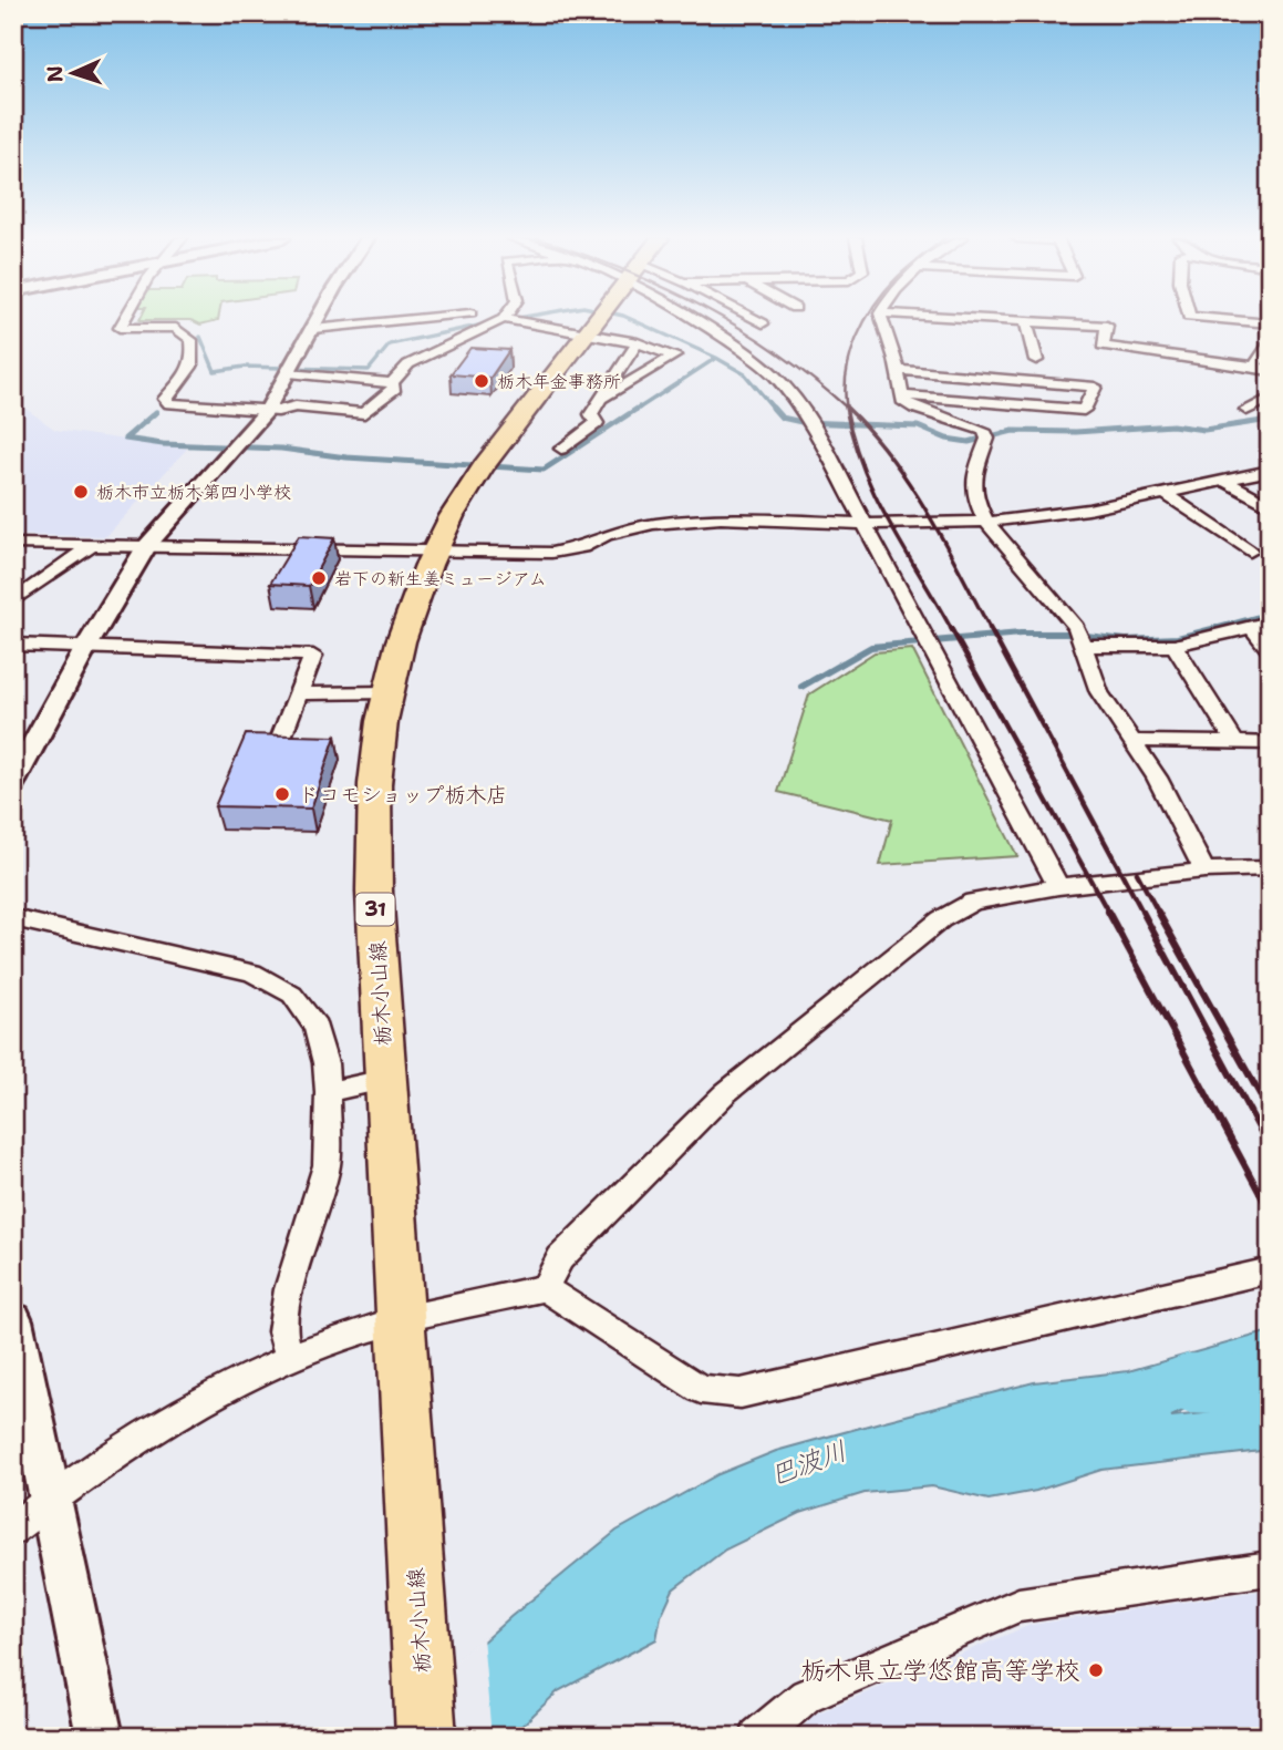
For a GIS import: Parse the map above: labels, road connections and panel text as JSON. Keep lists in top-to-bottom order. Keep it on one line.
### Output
{"streets":{"main road":["31","栃木小山線"]},"water":["巴波川"],"places":["栃木年金事務所","栃木市立栃木第四小学校","岩下の新生姜ミュージアム","ドコモショップ栃木店","栃木県立学悠館高等学校"],"north":"left"}
